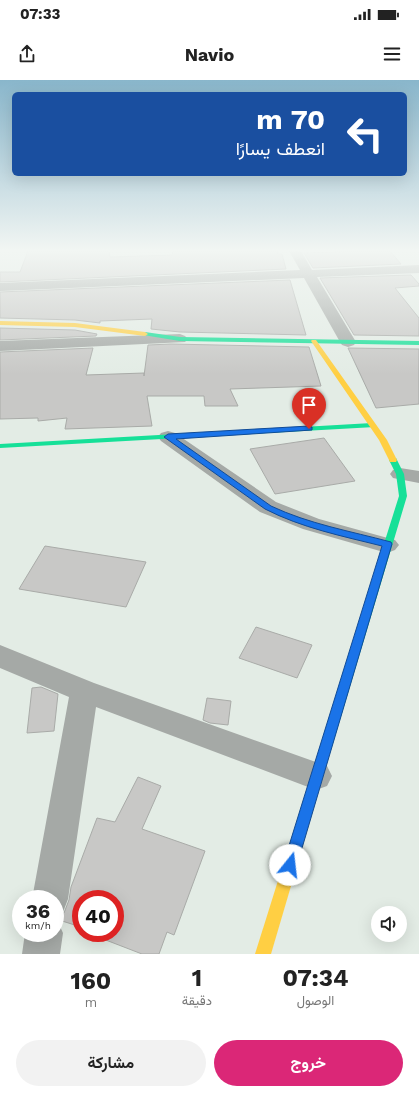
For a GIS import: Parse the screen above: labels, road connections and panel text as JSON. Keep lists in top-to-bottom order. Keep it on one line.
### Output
{"page":{"status":"07:33","header":"Navio","turn":["70 m","انعطف يسارًا"],"speed":"36 km/h","limit":"40","eta":["07:34","الوصول","1","دقيقة","160","m"],"buttons":["خروج","مشاركة"]}}
